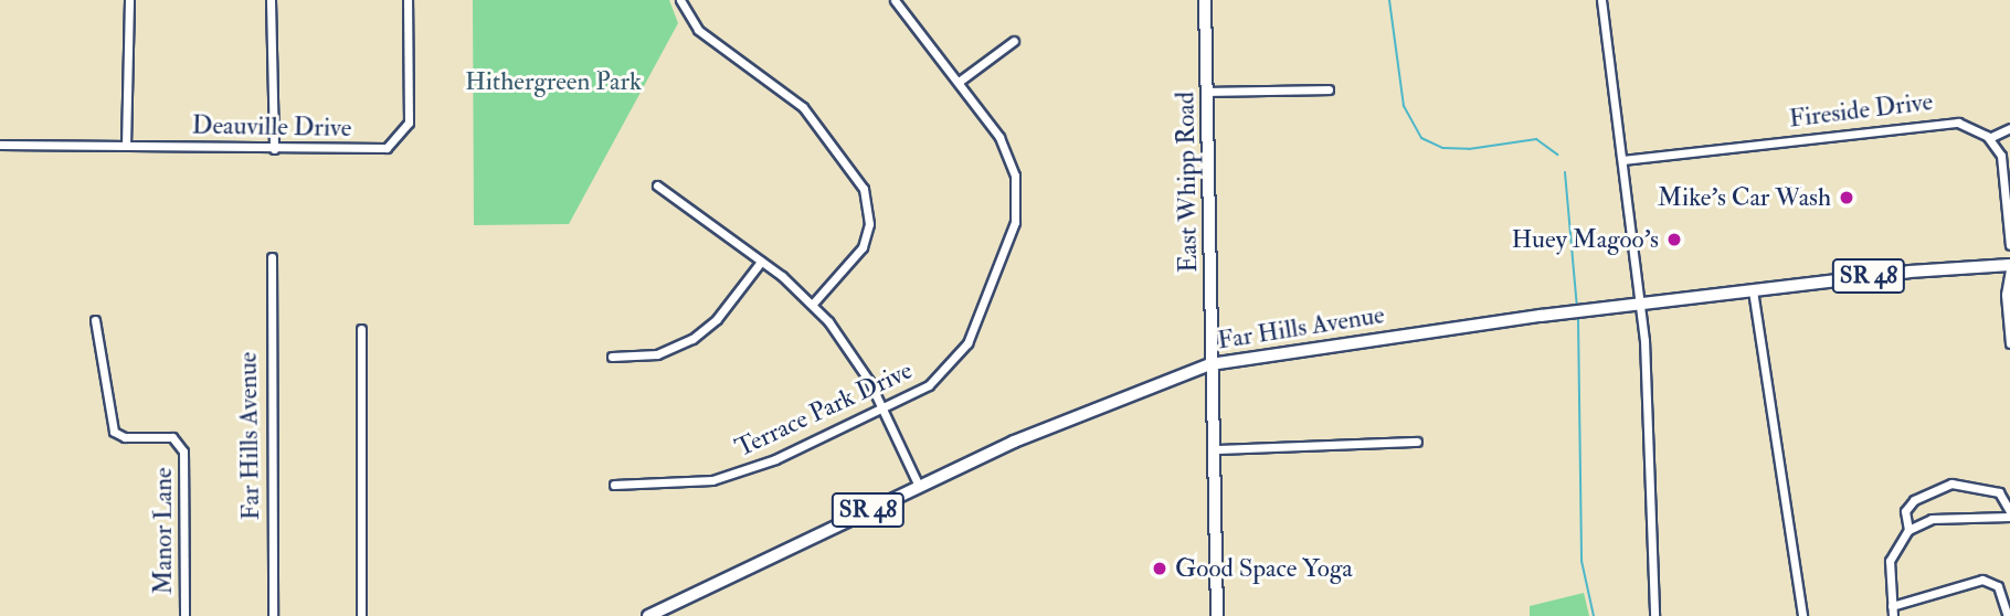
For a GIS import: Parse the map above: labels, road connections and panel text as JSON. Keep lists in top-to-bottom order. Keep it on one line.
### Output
{"streets":{"main road":["East Whipp Road","SR 48","Far Hills Avenue"],"street":["Fireside Drive","Deauville Drive","Terrace Park Drive","Manor Lane"]},"crossings":[["East Whipp Road","Far Hills Avenue"]],"parks":["Hithergreen Park"],"places":["Mike's Car Wash","Huey Magoo's","Good Space Yoga"]}
